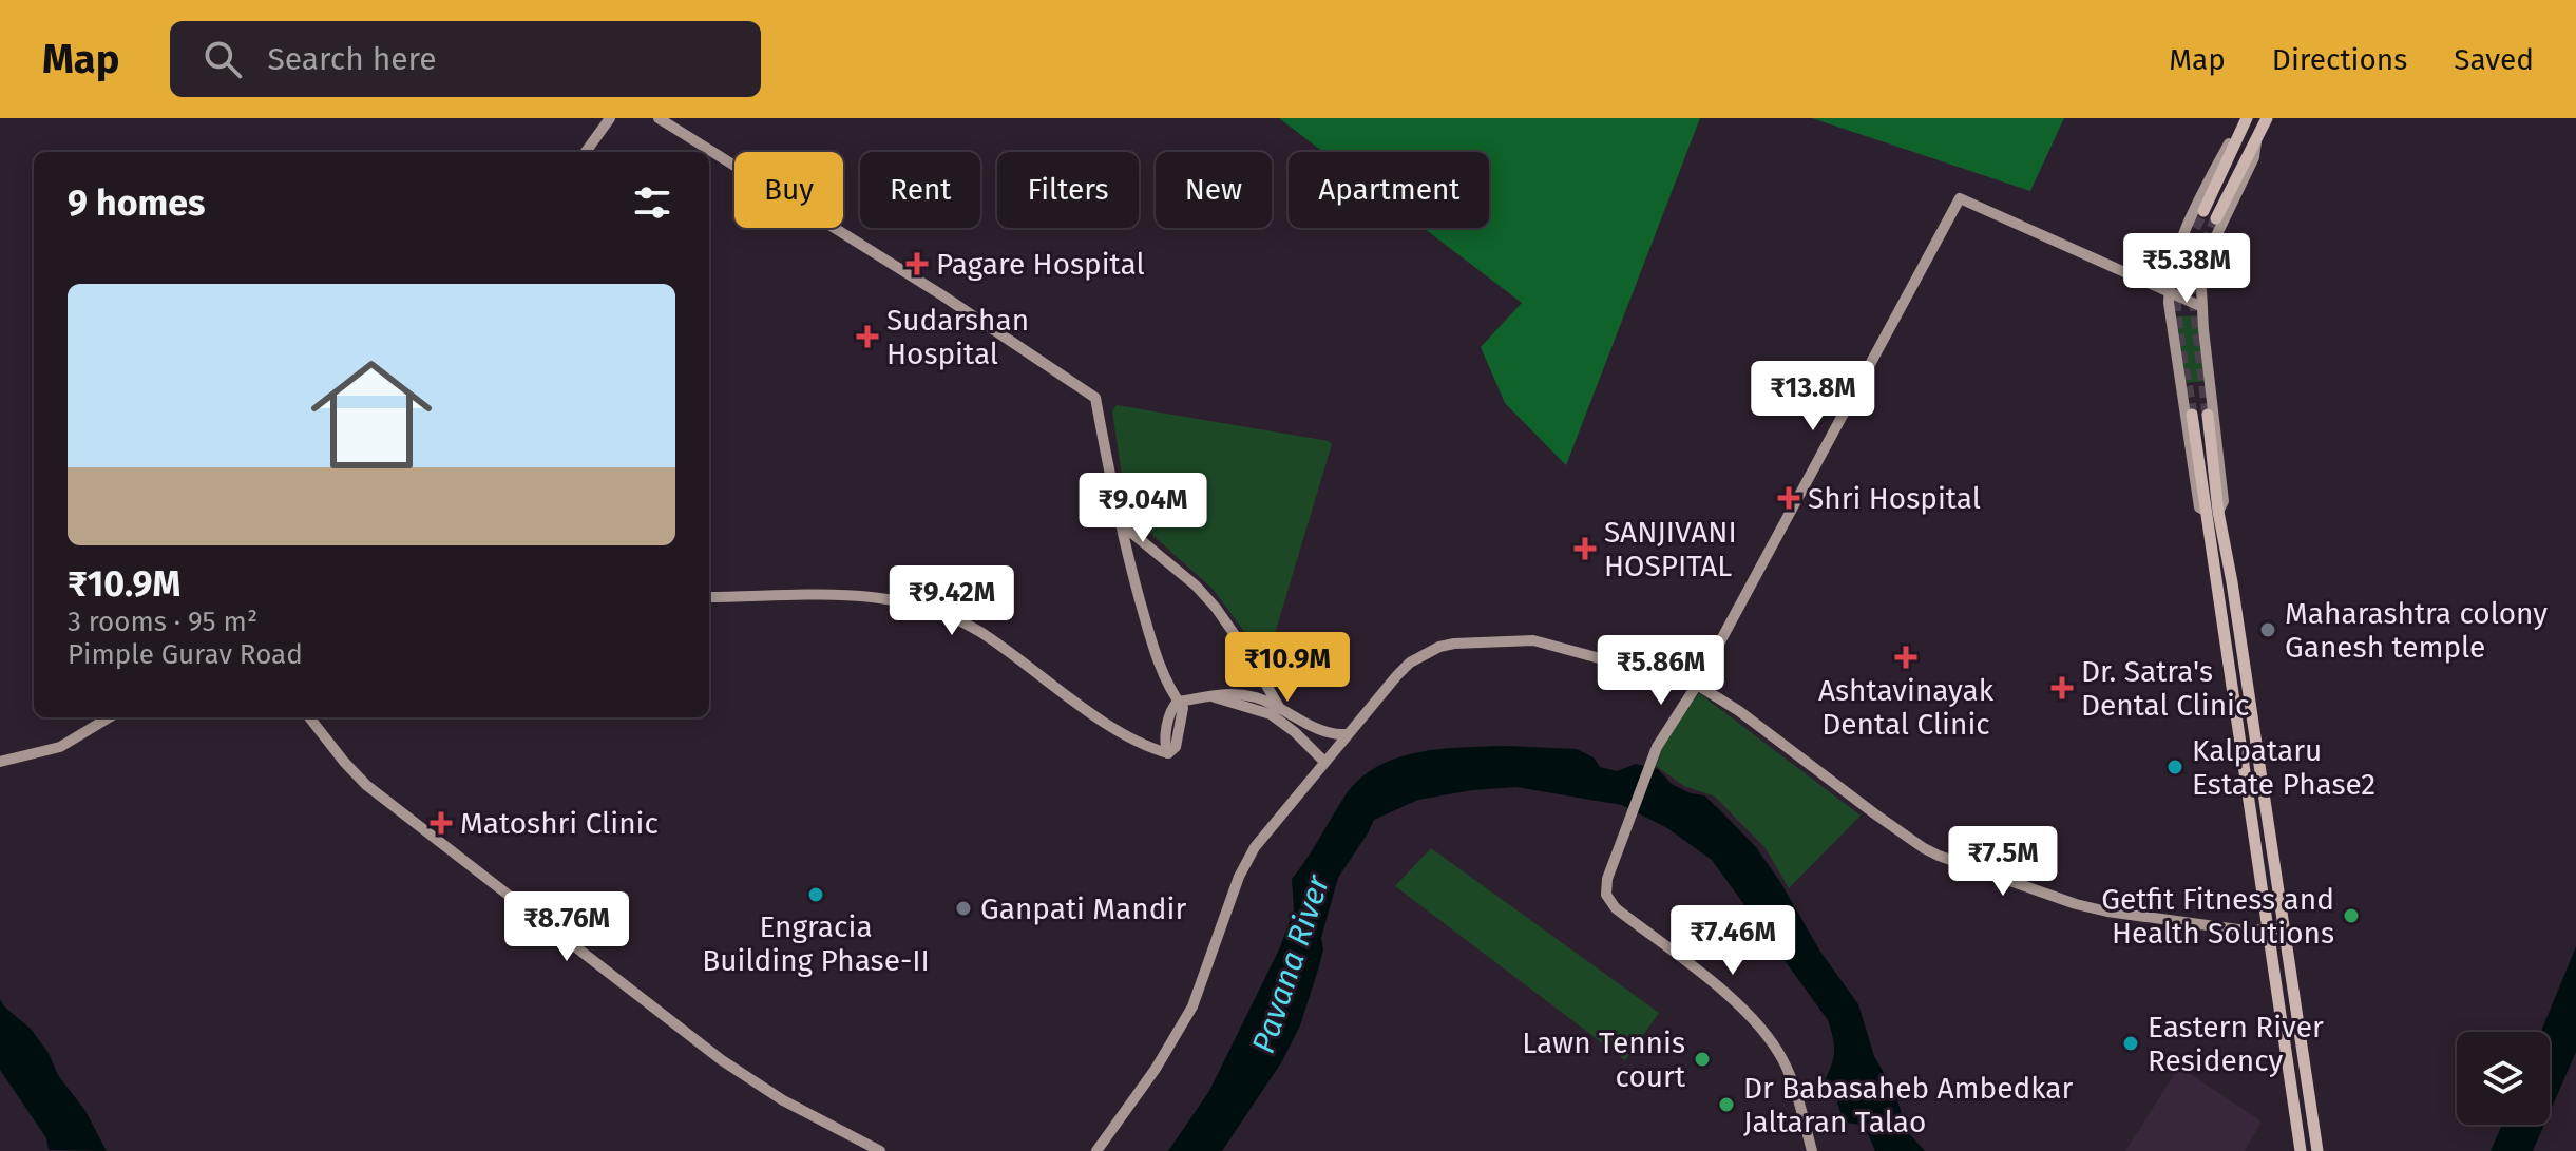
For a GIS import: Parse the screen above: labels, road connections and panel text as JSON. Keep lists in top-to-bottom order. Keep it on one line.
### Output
{"water":["Pavana River"],"places":{"health":["Pagare Hospital","Sudarshan Hospital","Shri Hospital","SANJIVANI HOSPITAL","Ashtavinayak Dental Clinic","Dr. Satra's Dental Clinic","Matoshri Clinic"],"other":["Maharashtra colony Ganesh temple","Kalpataru Estate Phase2","Engracia Building Phase-II","Ganpati Mandir","Getfit Fitness and Health Solutions","Eastern River Residency","Lawn Tennis court","Dr Babasaheb Ambedkar Jaltaran Talao"]},"page":{"header":"Map","search":"Search here","nav":["Map","Directions","Saved"],"chip":["Buy","Rent","Filters","New","Apartment"],"heading":"9 homes","price":["₹5.38M","₹13.8M","₹9.04M","₹9.42M","₹10.9M","₹5.86M","₹7.5M","₹8.76M","₹7.46M"],"list":[{"name":"₹10.9M","note":"3 rooms · 95 m² · Pimple Gurav Road"}]}}
